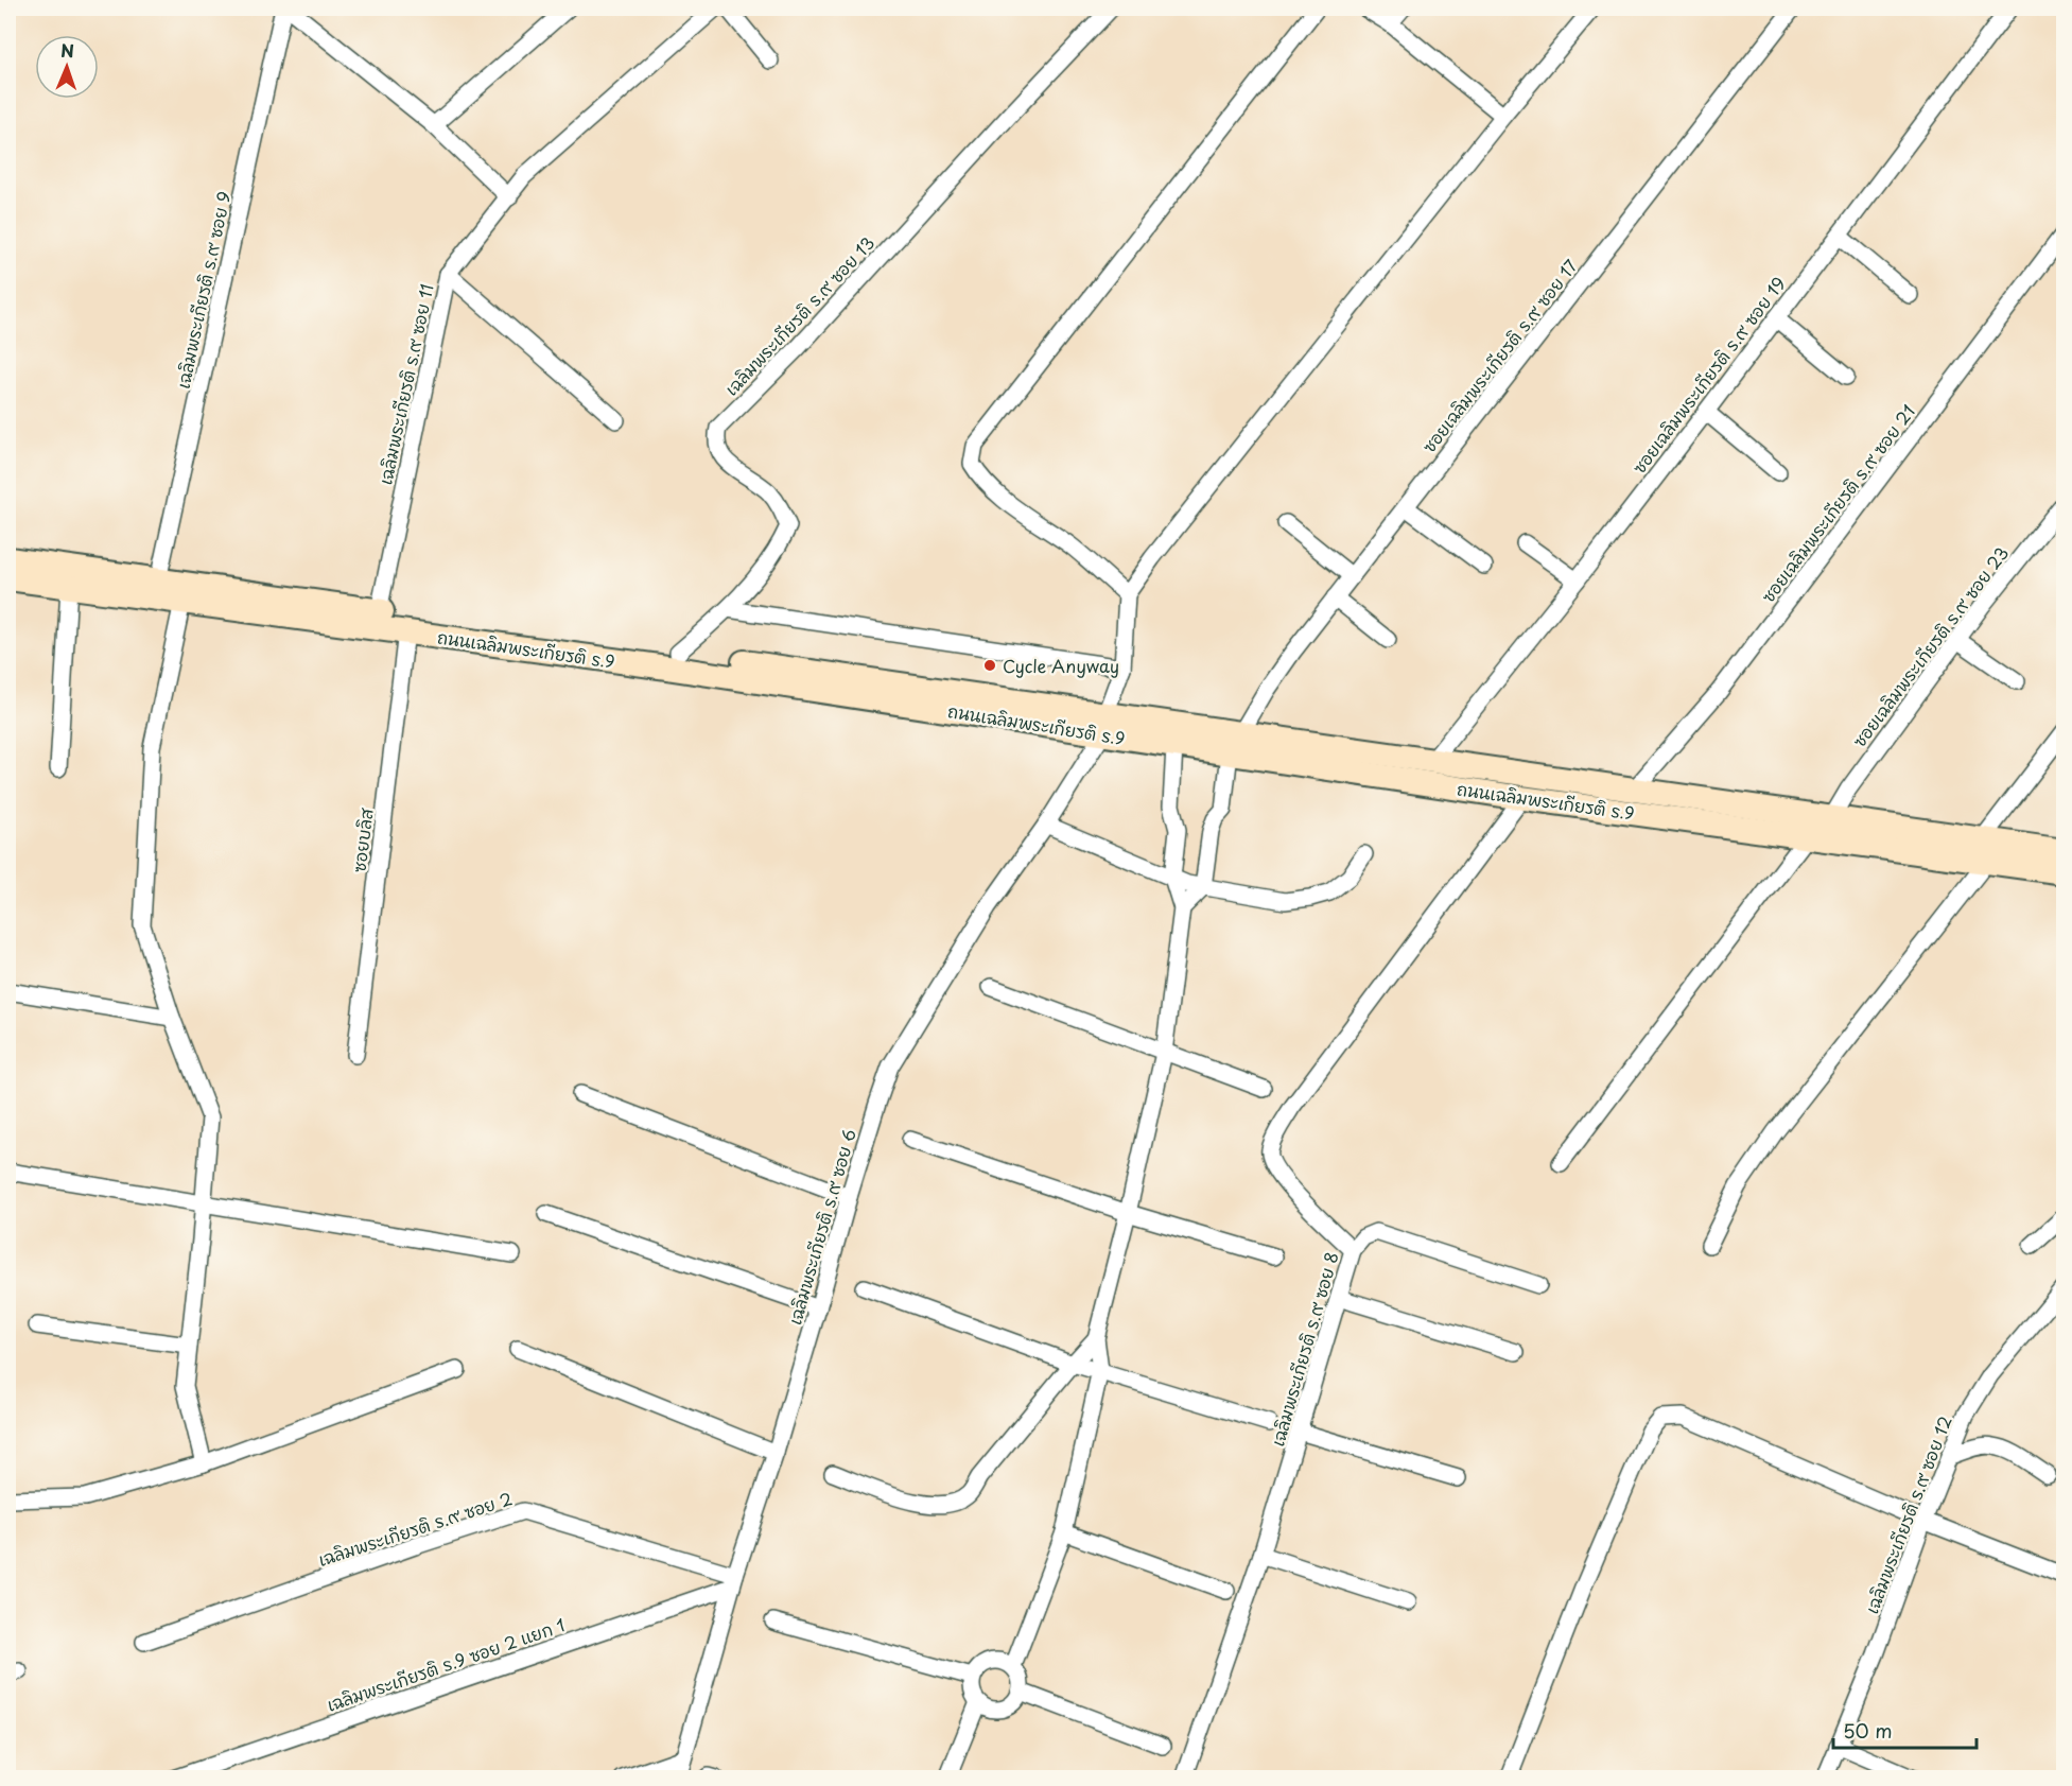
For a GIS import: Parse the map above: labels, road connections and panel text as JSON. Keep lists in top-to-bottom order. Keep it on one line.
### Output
{"streets":{"main road":["ถนนเฉลิมพระเกียรติ ร.9"],"street":["เฉลิมพระเกียรติ ร.๙ ซอย 9","เฉลิมพระเกียรติ ร.๙ ซอย 13","ซอยเฉลิมพระเกียรติ ร.๙ ซอย 17","ซอยเฉลิมพระเกียรติ ร.๙ ซอย 19","เฉลิมพระเกียรติ ร.๙ ซอย 11","ซอยเฉลิมพระเกียรติ ร.๙ ซอย 21","ซอยเฉลิมพระเกียรติ ร.๙ ซอย 23","ซอยบลิส","เฉลิมพระเกียรติ ร.๙ ซอย 6","เฉลิมพระเกียรติ ร.๙ ซอย 8","เฉลิมพระเกียรติ ร.๙ ซอย 12","เฉลิมพระเกียรติ ร.๙ ซอย 2","เฉลิมพระเกียรติ ร.9 ซอย 2 แยก 1"]},"crossings":[["เฉลิมพระเกียรติ ร.๙ ซอย 9","ถนนเฉลิมพระเกียรติ ร.9"],["เฉลิมพระเกียรติ ร.๙ ซอย 13","ถนนเฉลิมพระเกียรติ ร.9"],["ซอยเฉลิมพระเกียรติ ร.๙ ซอย 17","ถนนเฉลิมพระเกียรติ ร.9"],["ซอยเฉลิมพระเกียรติ ร.๙ ซอย 19","ถนนเฉลิมพระเกียรติ ร.9"],["เฉลิมพระเกียรติ ร.๙ ซอย 11","ถนนเฉลิมพระเกียรติ ร.9"],["ซอยเฉลิมพระเกียรติ ร.๙ ซอย 21","ถนนเฉลิมพระเกียรติ ร.9"],["ซอยเฉลิมพระเกียรติ ร.๙ ซอย 23","ถนนเฉลิมพระเกียรติ ร.9"],["ถนนเฉลิมพระเกียรติ ร.9","ซอยบลิส"],["ถนนเฉลิมพระเกียรติ ร.9","เฉลิมพระเกียรติ ร.๙ ซอย 6"],["ถนนเฉลิมพระเกียรติ ร.9","เฉลิมพระเกียรติ ร.๙ ซอย 8"],["เฉลิมพระเกียรติ ร.๙ ซอย 6","เฉลิมพระเกียรติ ร.๙ ซอย 2"],["เฉลิมพระเกียรติ ร.๙ ซอย 6","เฉลิมพระเกียรติ ร.9 ซอย 2 แยก 1"],["เฉลิมพระเกียรติ ร.๙ ซอย 2","เฉลิมพระเกียรติ ร.9 ซอย 2 แยก 1"]],"places":["Cycle Anyway"],"scale_bar":"50 m","north":"top"}
